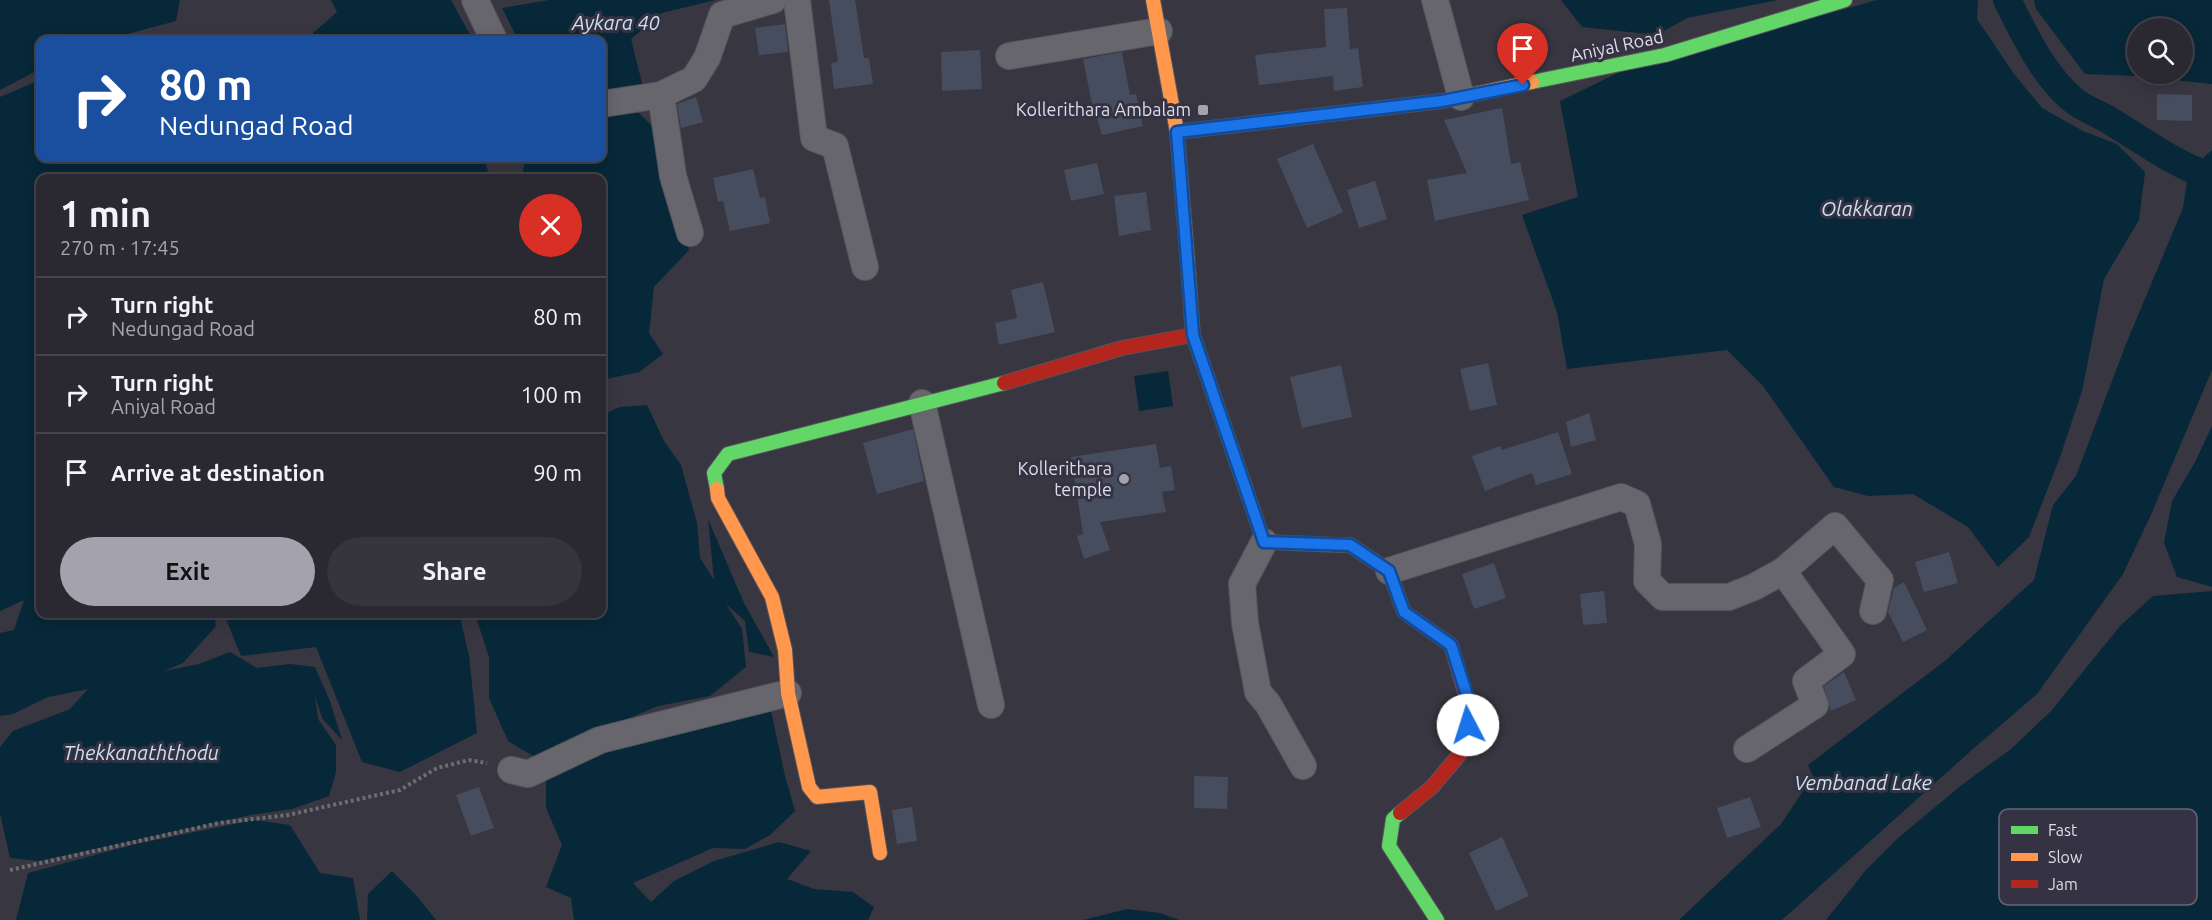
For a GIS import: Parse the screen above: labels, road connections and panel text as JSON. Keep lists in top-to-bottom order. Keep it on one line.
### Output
{"streets":{"street":["Aniyal Road"]},"water":["Aykara 40","Olakkaran","Thekkanaththodu","Vembanad Lake"],"places":{"transit":["Kollerithara Ambalam"],"other":["Kollerithara temple"]},"legend":["Fast","Slow","Jam"],"page":{"turn":["80 m","Nedungad Road"],"heading":["1 min","270 m · 17:45"],"list":[{"name":"Turn right","note":"Nedungad Road","value":"80 m"},{"name":"Turn right","note":"Aniyal Road","value":"100 m"},{"name":"Arrive at destination","value":"90 m"}],"buttons":["Exit","Share"]}}
